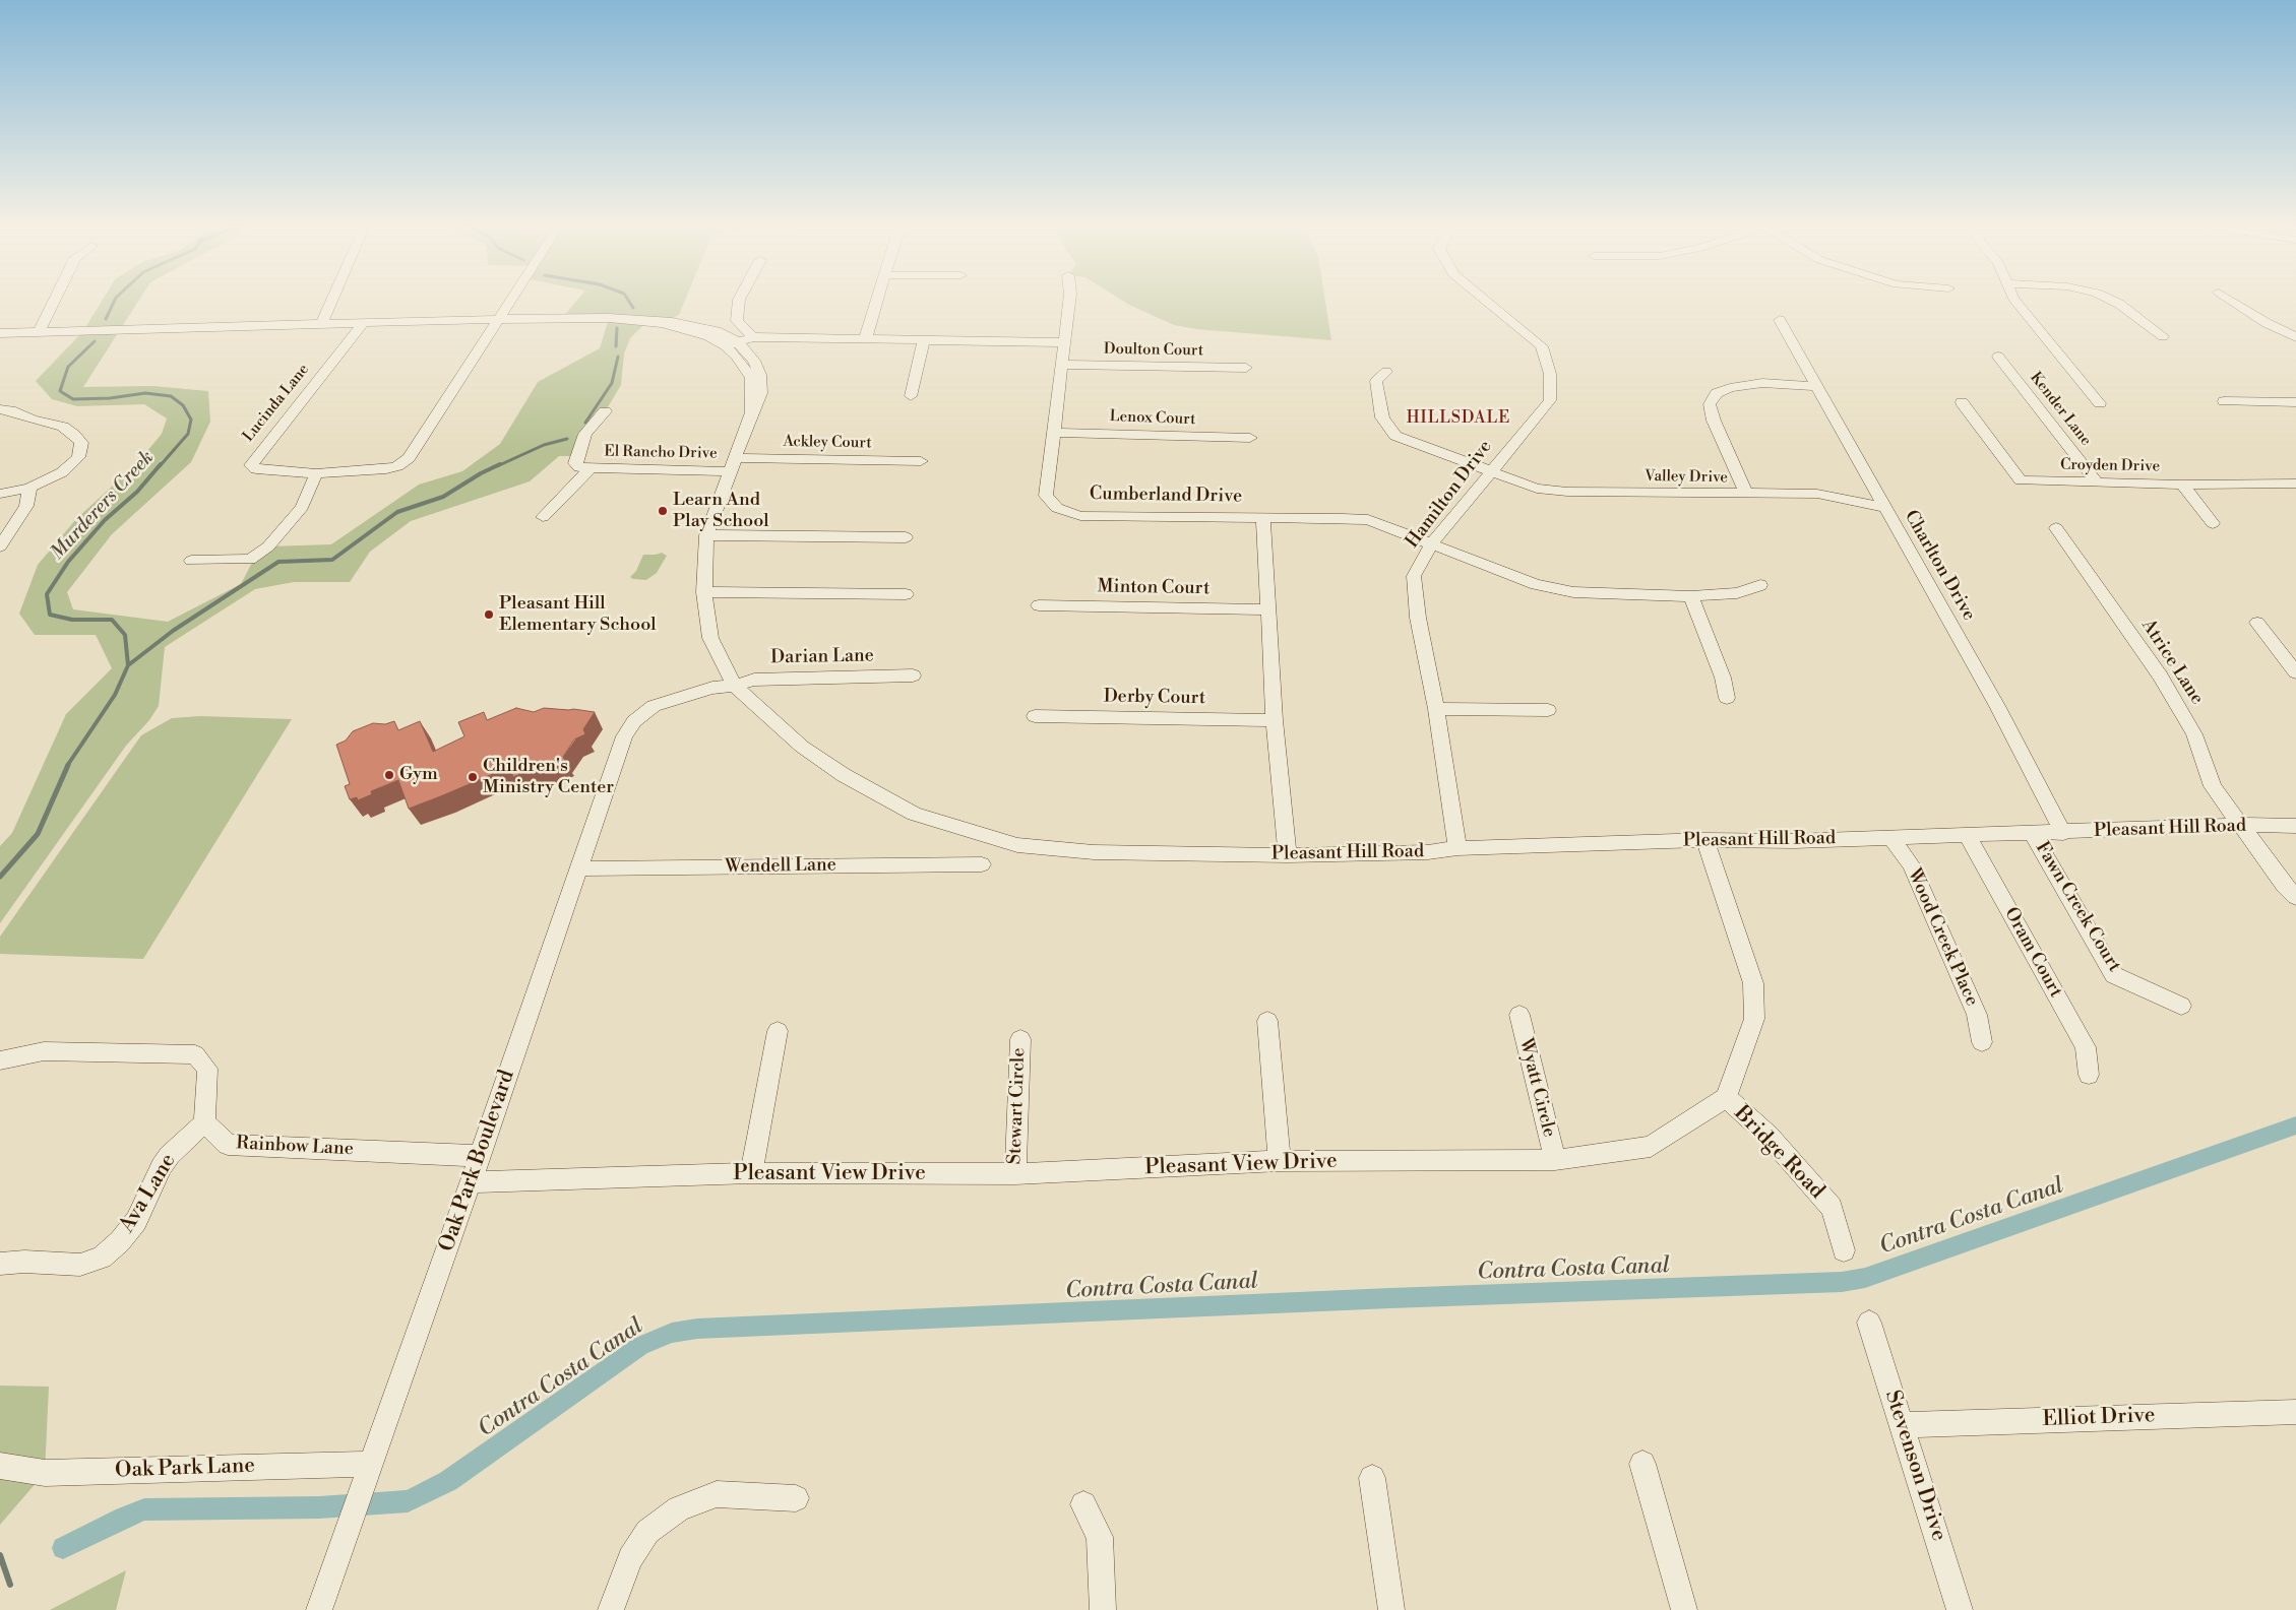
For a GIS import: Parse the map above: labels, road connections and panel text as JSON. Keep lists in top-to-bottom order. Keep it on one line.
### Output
{"streets":{"street":["Doulton Court","Lucinda Lane","Kender Lane","Lenox Court","Ackley Court","El Rancho Drive","Croyden Drive","Valley Drive","Hamilton Drive","Cumberland Drive","Charlton Drive","Minton Court","Darian Lane","Atrice Lane","Derby Court","Pleasant Hill Road","Wendell Lane","Fawn Creek Court","Wood Creek Place","Oram Court","Wyatt Circle","Stewart Circle","Rainbow Lane","Bridge Road","Oak Park Boulevard","Pleasant View Drive","Ava Lane","Elliot Drive","Stevenson Drive","Oak Park Lane"]},"crossings":[["Doulton Court","Cumberland Drive"],["Lucinda Lane","Pleasant Hill Road"],["Kender Lane","Croyden Drive"],["Lenox Court","Cumberland Drive"],["Ackley Court","El Rancho Drive"],["Ackley Court","Pleasant Hill Road"],["El Rancho Drive","Pleasant Hill Road"],["Valley Drive","Hamilton Drive"],["Valley Drive","Charlton Drive"],["Hamilton Drive","Pleasant Hill Road"],["Cumberland Drive","Minton Court"],["Cumberland Drive","Derby Court"],["Cumberland Drive","Pleasant Hill Road"],["Charlton Drive","Pleasant Hill Road"],["Darian Lane","Pleasant Hill Road"],["Darian Lane","Oak Park Boulevard"],["Atrice Lane","Pleasant Hill Road"],["Pleasant Hill Road","Fawn Creek Court"],["Pleasant Hill Road","Wood Creek Place"],["Pleasant Hill Road","Oram Court"],["Pleasant Hill Road","Oak Park Boulevard"],["Wendell Lane","Oak Park Boulevard"],["Wyatt Circle","Pleasant View Drive"],["Stewart Circle","Pleasant View Drive"],["Rainbow Lane","Oak Park Boulevard"],["Rainbow Lane","Ava Lane"],["Bridge Road","Pleasant View Drive"],["Oak Park Boulevard","Pleasant View Drive"],["Oak Park Boulevard","Oak Park Lane"],["Elliot Drive","Stevenson Drive"]],"districts":["HILLSDALE"],"water":["Murderers Creek","Contra Costa Canal"],"places":["Learn And Play School","Pleasant Hill Elementary School","Gym","Children's Ministry Center"]}
